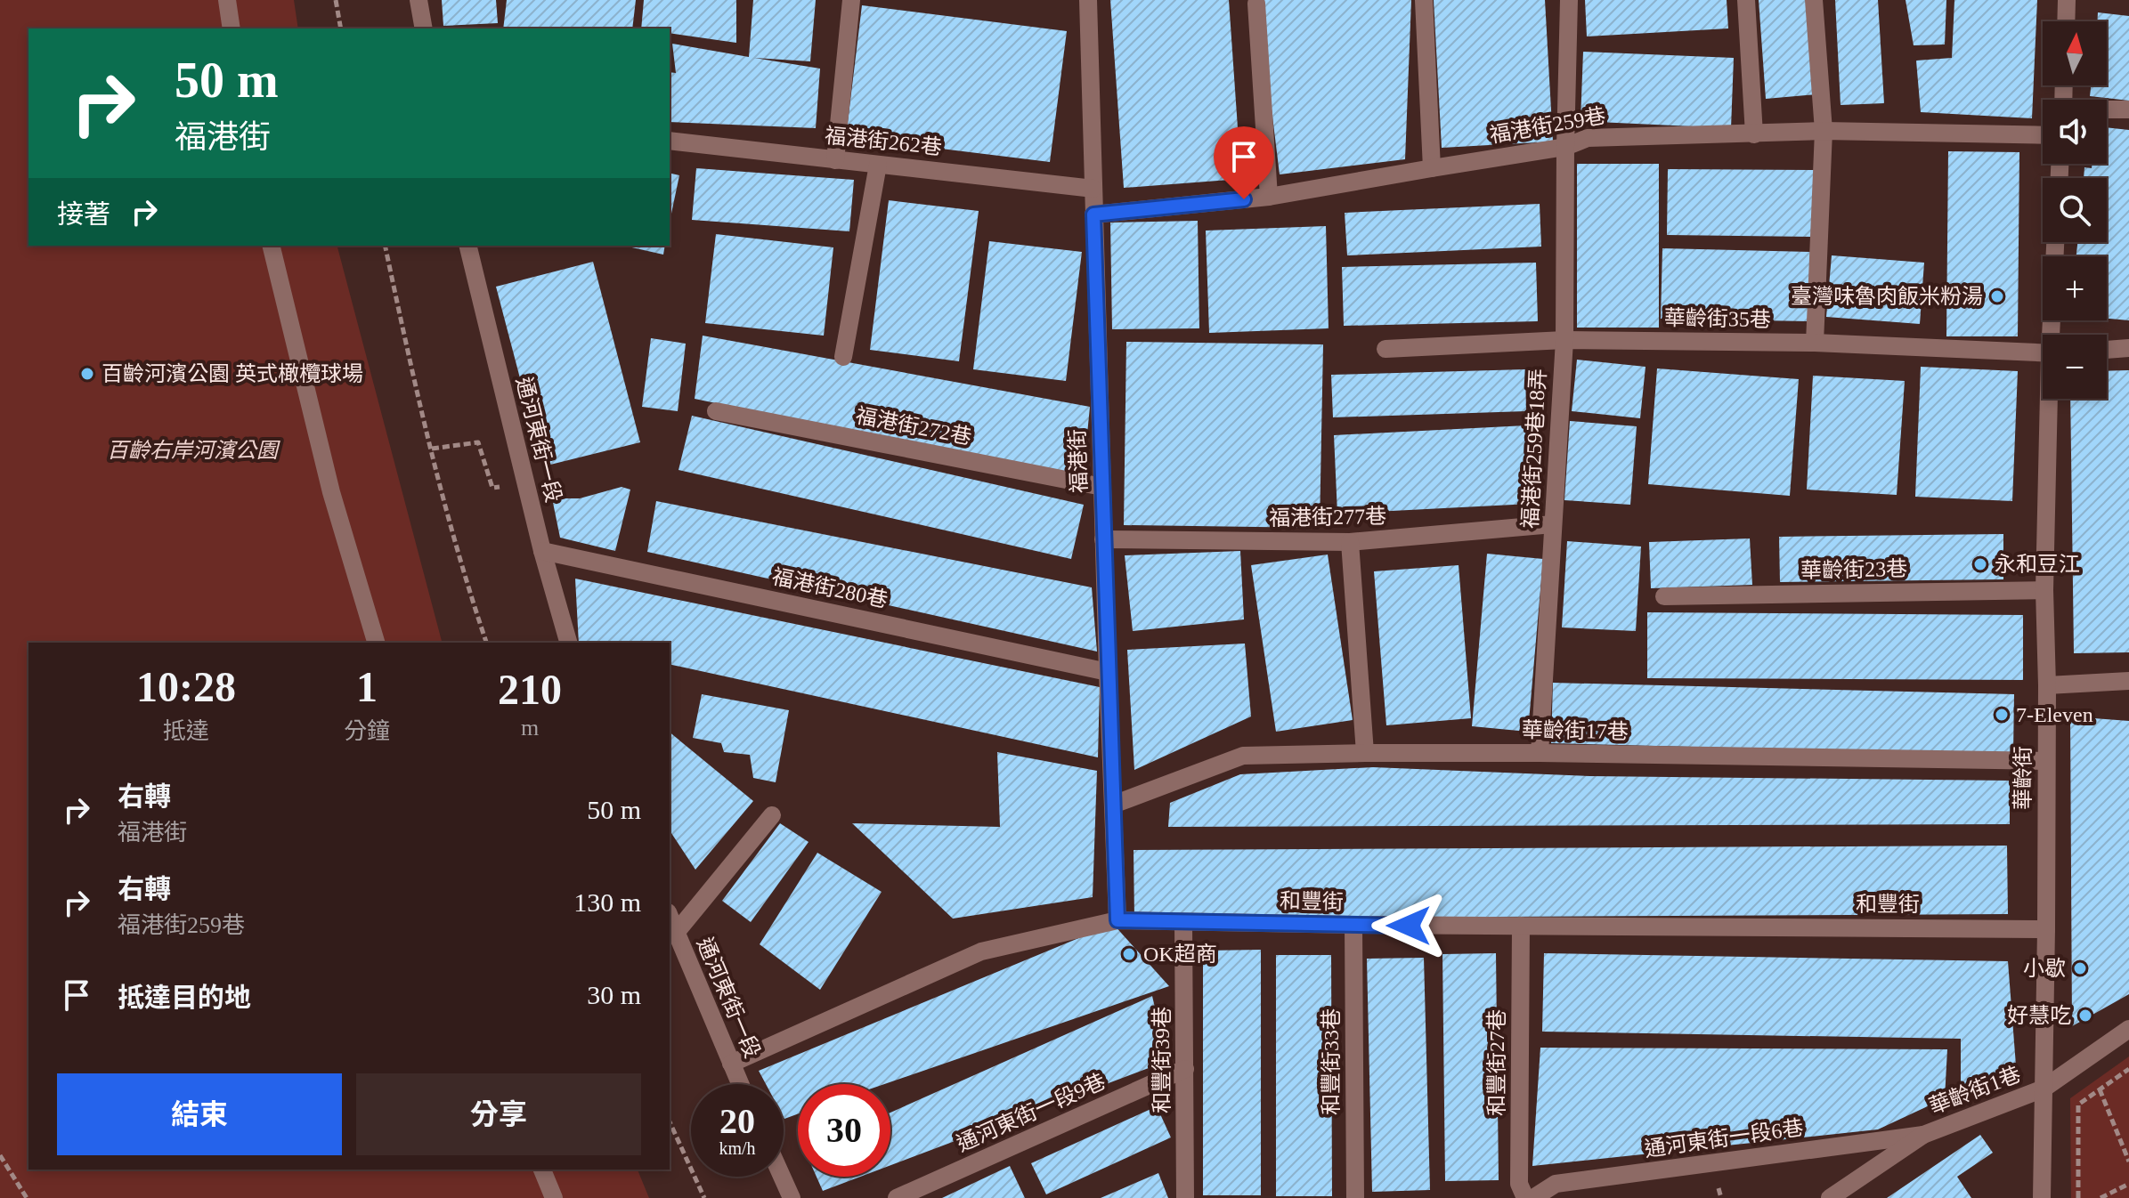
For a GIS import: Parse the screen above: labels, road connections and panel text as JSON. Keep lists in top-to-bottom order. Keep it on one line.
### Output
{"streets":{"street":["福港街259巷","福港街262巷","華齡街35巷","福港街272巷","通河東街一段","福港街259巷18弄","福港街","福港街277巷","華齡街23巷","福港街280巷","華齡街17巷","華齡街","和豐街","和豐街39巷","和豐街33巷","和豐街27巷","華齡街1巷","通河東街一段9巷","通河東街一段6巷"]},"crossings":[["福港街259巷","福港街259巷18弄"],["福港街259巷","福港街"],["福港街262巷","福港街"],["華齡街35巷","福港街259巷18弄"],["福港街272巷","福港街"],["通河東街一段","福港街280巷"],["通河東街一段","和豐街"],["福港街259巷18弄","福港街277巷"],["福港街259巷18弄","華齡街17巷"],["福港街","福港街277巷"],["福港街","福港街280巷"],["福港街","華齡街17巷"],["福港街","和豐街"],["華齡街23巷","華齡街"],["華齡街17巷","華齡街"],["華齡街","和豐街"],["華齡街","華齡街1巷"],["和豐街","和豐街39巷"],["和豐街","和豐街33巷"],["和豐街","和豐街27巷"],["和豐街39巷","通河東街一段9巷"],["和豐街27巷","通河東街一段6巷"],["華齡街1巷","通河東街一段6巷"]],"parks":["百齡右岸河濱公園"],"places":["臺灣味魯肉飯米粉湯","百齡河濱公園 英式橄欖球場","永和豆江","7-Eleven","OK超商","小歇","好慧吃"],"north":"top","page":{"map_buttons":["+","−"],"turn":["50 m","福港街"],"then":"接著","eta":["10:28","抵達","1","分鐘","210","m"],"list":[{"name":"右轉","note":"福港街","value":"50 m"},{"name":"右轉","note":"福港街259巷","value":"130 m"},{"name":"抵達目的地","value":"30 m"}],"buttons":["結束","分享"],"speed":"20 km/h","limit":"30"}}
